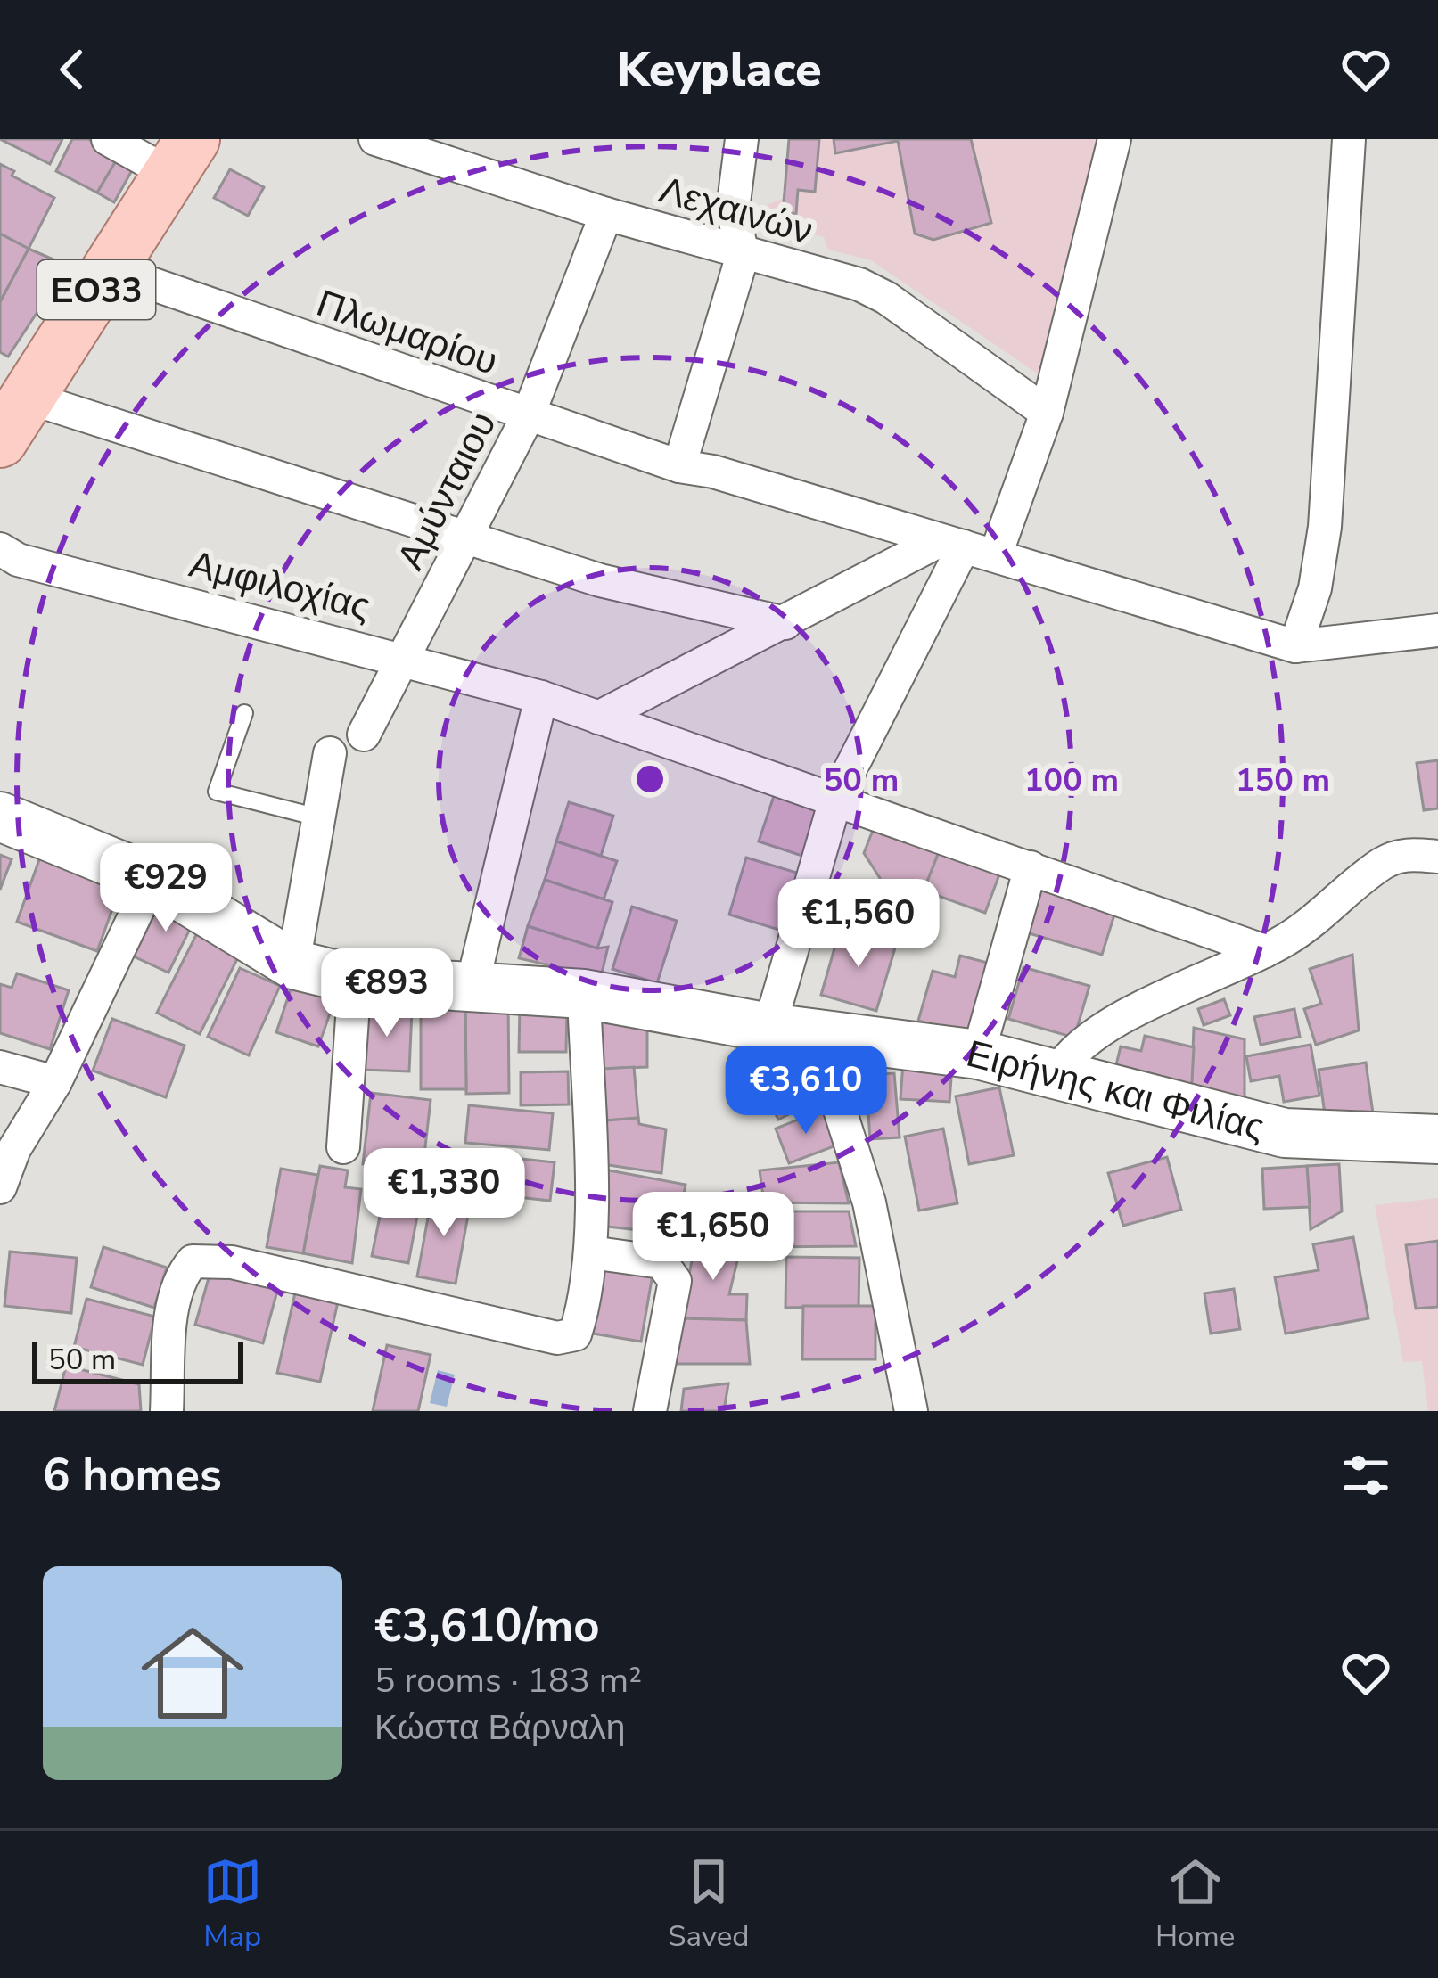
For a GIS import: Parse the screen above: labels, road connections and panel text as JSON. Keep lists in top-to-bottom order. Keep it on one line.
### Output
{"streets":{"main road":["ΕΟ33"],"street":["Λεχαινών","Πλωμαρίου","Αμύνταιου","Αμφιλοχίας","Ειρήνης και Φιλίας"]},"crossings":[["Λεχαινών","Αμύνταιου"],["ΕΟ33","Πλωμαρίου"],["Πλωμαρίου","Αμύνταιου"],["Αμύνταιου","Αμφιλοχίας"]],"scale_bar":"50 m","page":{"header":"Keyplace","price":["€929","€1,560","€893","€3,610","€1,330","€1,650"],"scale":"50 m","heading":"6 homes","list":[{"name":"€3,610/mo","note":"5 rooms · 183 m² · Κώστα Βάρναλη"}],"tabs":["Map","Saved","Home"]},"rings":["50 m","100 m","150 m"]}
